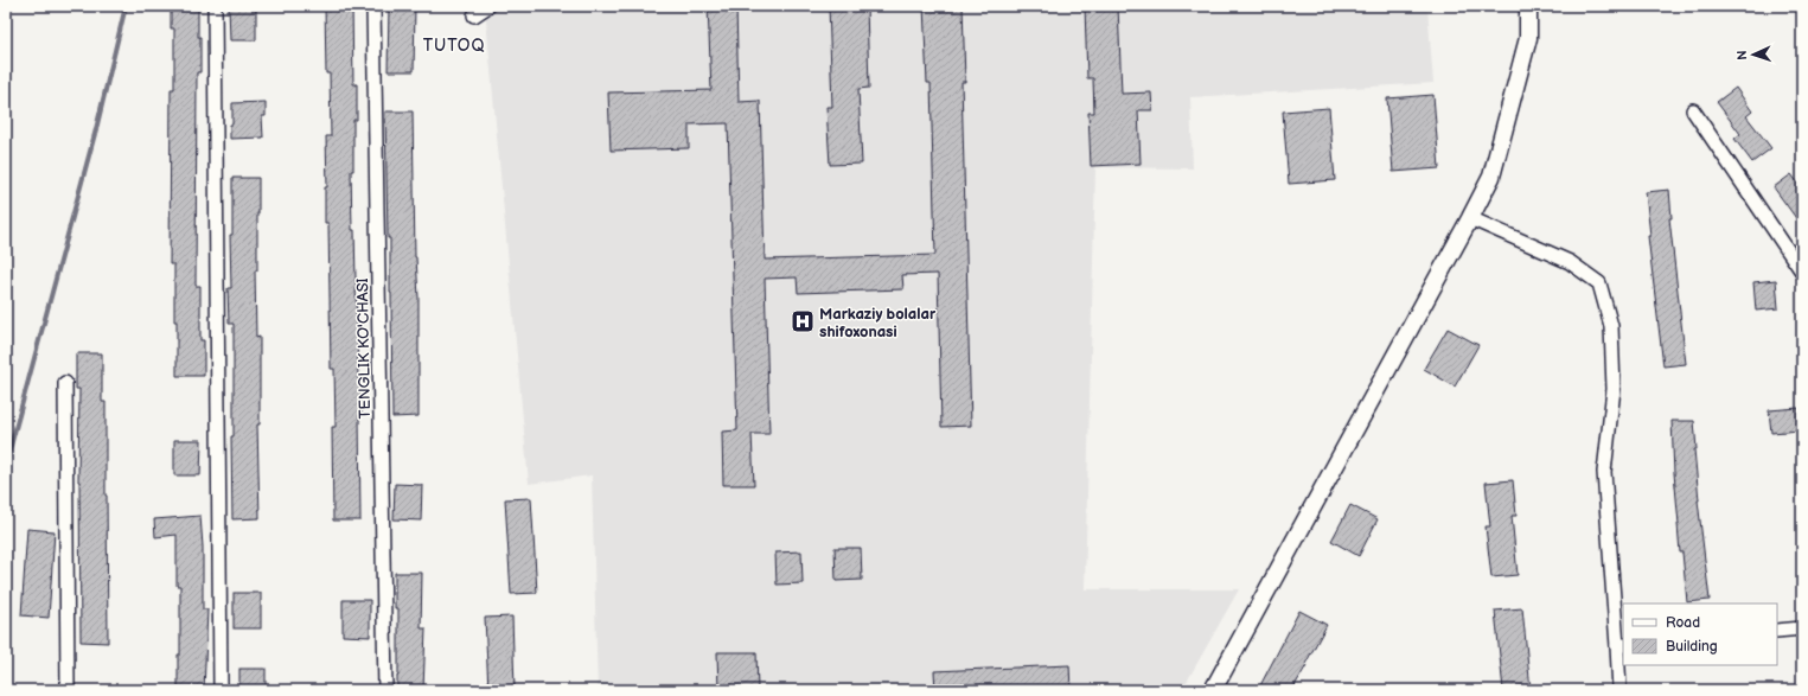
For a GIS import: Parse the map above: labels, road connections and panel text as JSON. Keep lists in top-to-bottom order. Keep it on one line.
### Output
{"streets":{"street":["TENGLIK KO'CHASI"]},"districts":["TUTOQ"],"places":{"hospital":["Markaziy bolalar shifoxonasi"]},"legend":["Road","Building"],"north":"left"}
